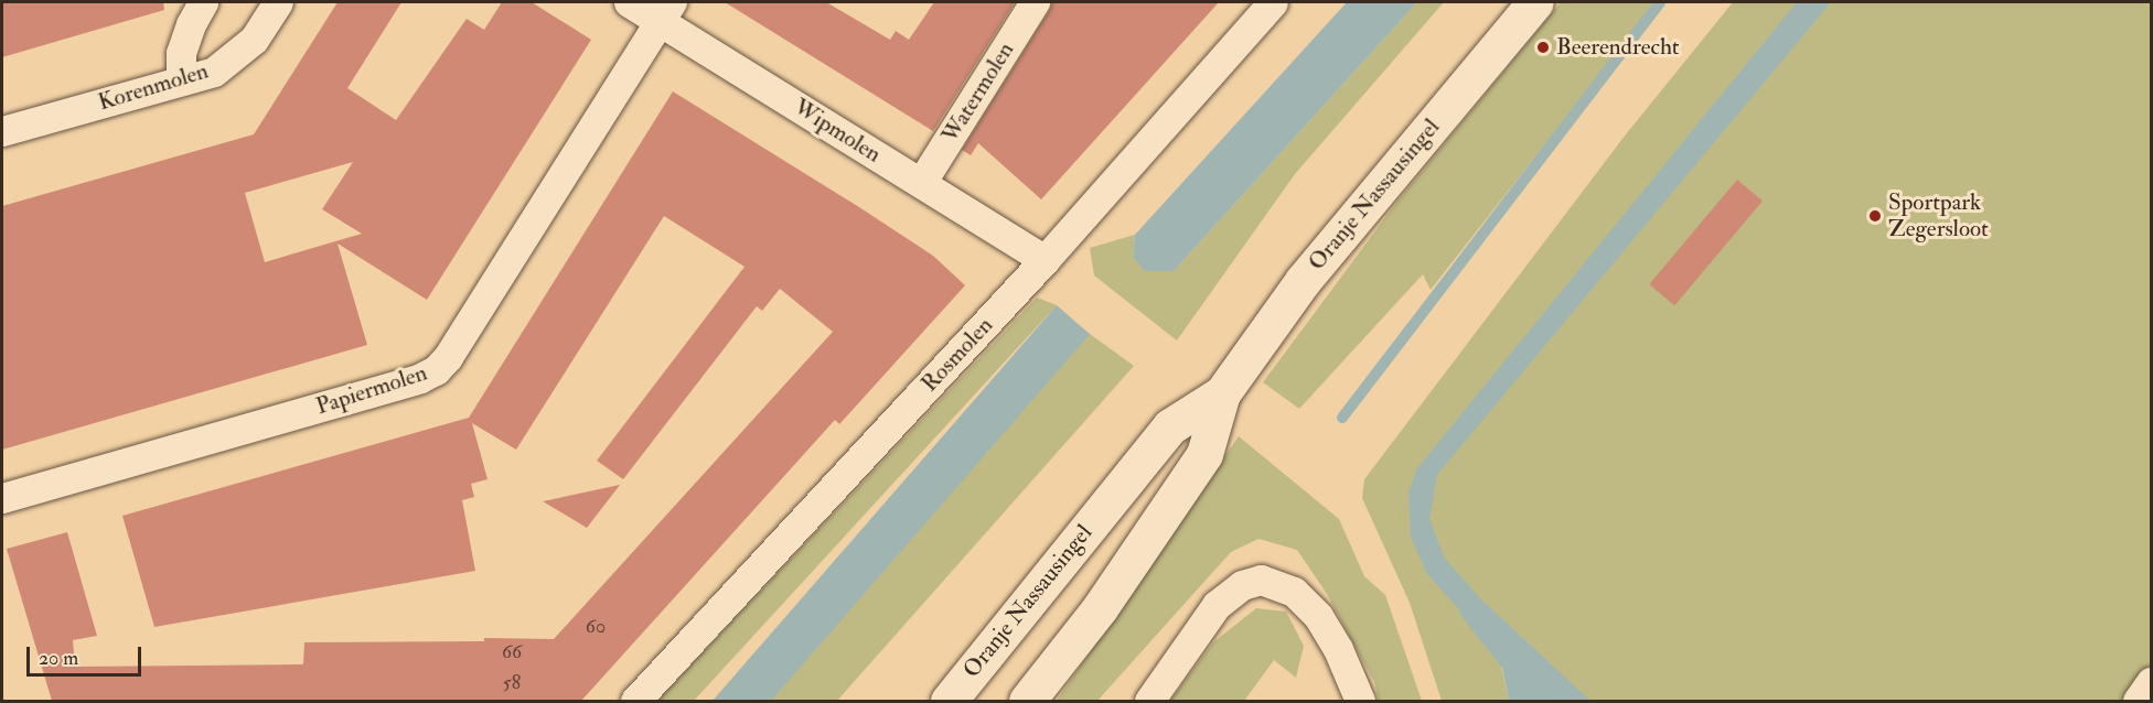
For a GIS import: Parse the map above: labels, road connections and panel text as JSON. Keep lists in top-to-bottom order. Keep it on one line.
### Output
{"streets":{"main road":["Oranje Nassausingel"],"street":["Korenmolen","Watermolen","Wipmolen","Rosmolen","Papiermolen"]},"crossings":[["Watermolen","Wipmolen"],["Wipmolen","Rosmolen"],["Wipmolen","Papiermolen"]],"places":["Beerendrecht","Sportpark Zegersloot"],"house_numbers":["60","66","58"],"scale_bar":"20 m"}
